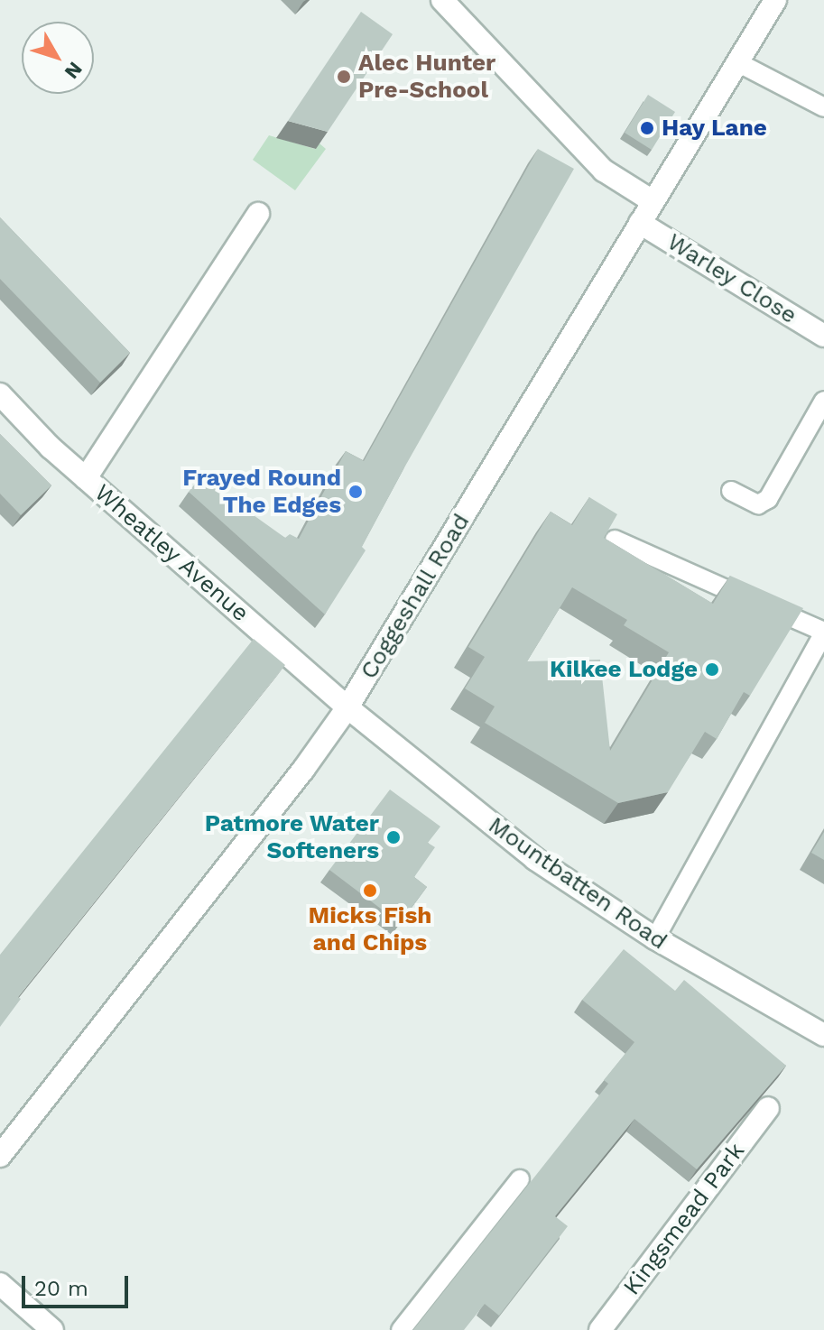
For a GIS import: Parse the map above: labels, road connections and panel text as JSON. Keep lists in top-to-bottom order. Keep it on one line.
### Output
{"streets":{"street":["Warley Close","Wheatley Avenue","Coggeshall Road","Mountbatten Road","Kingsmead Park"]},"crossings":[["Warley Close","Coggeshall Road"],["Wheatley Avenue","Coggeshall Road"],["Wheatley Avenue","Mountbatten Road"],["Coggeshall Road","Mountbatten Road"]],"places":["Alec Hunter Pre-School","Hay Lane","Frayed Round The Edges","Kilkee Lodge","Patmore Water Softeners","Micks Fish and Chips"],"scale_bar":"20 m","north":"bottom right"}
